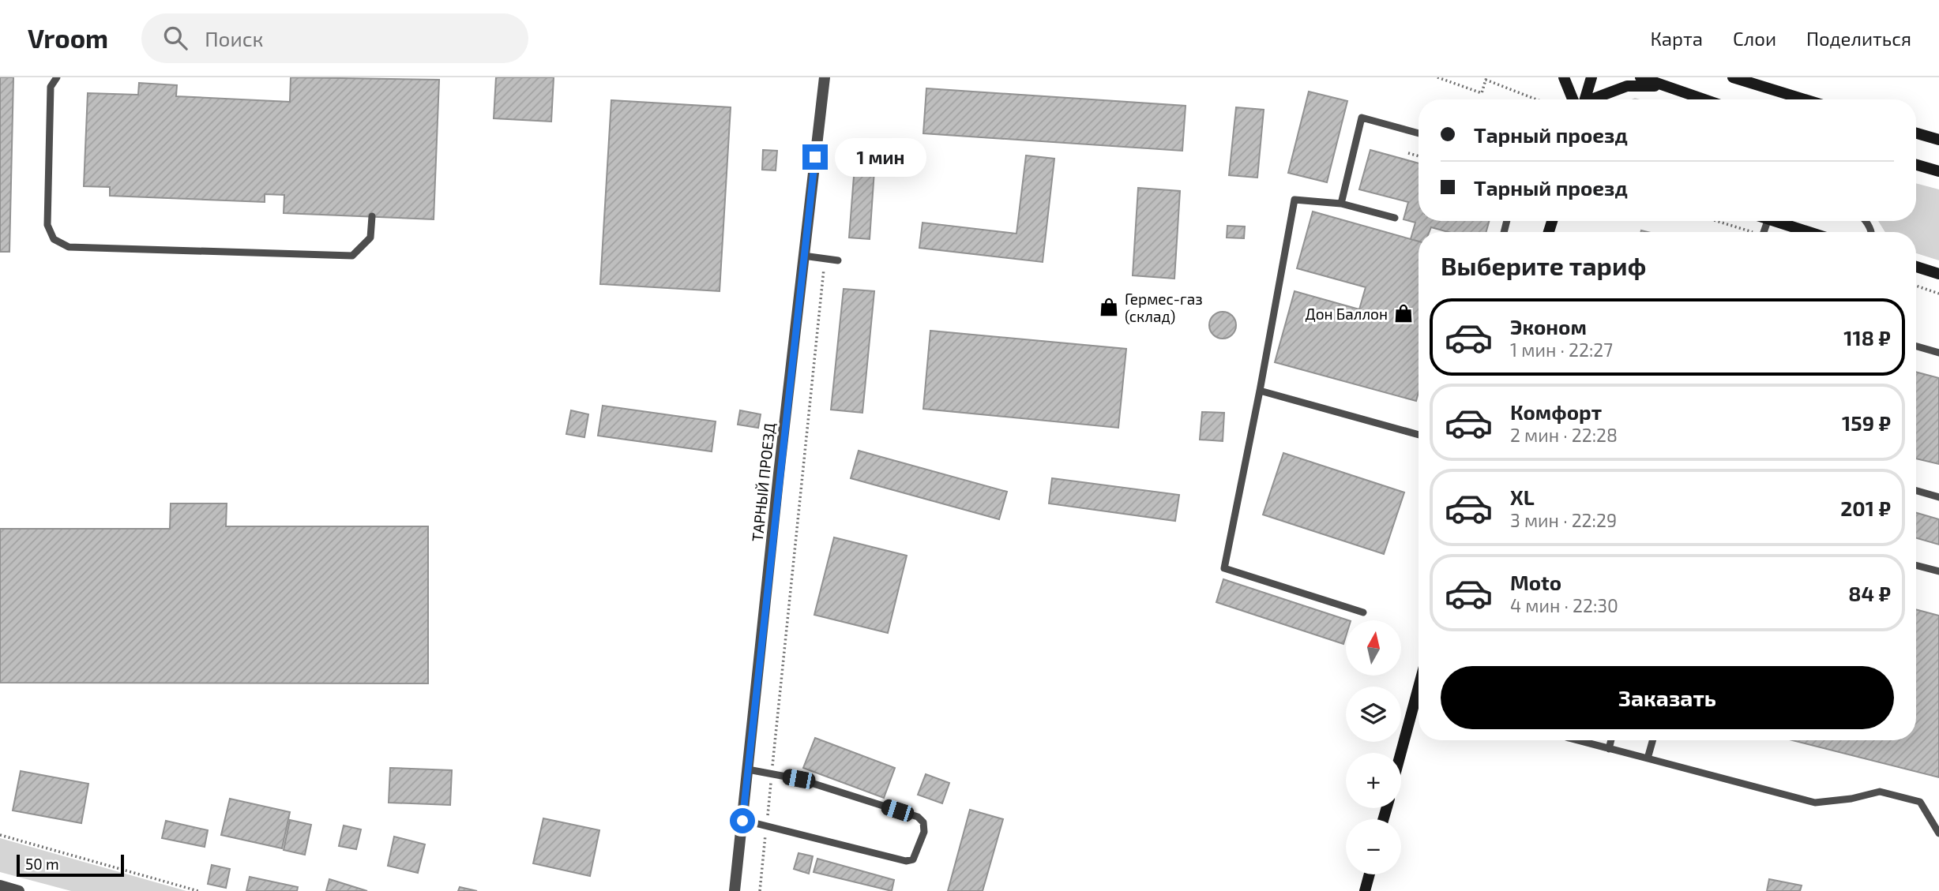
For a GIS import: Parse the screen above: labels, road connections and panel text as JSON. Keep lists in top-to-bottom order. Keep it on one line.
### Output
{"streets":{"street":["ТАРНЫЙ ПРОЕЗД"]},"places":{"shop":["Гермес-газ (склад)","Дон Баллон"]},"scale_bar":"50 m","north":"top","page":{"header":"Vroom","search":"Поиск","nav":["Карта","Слои","Поделиться"],"banner":["Тарный проезд","Тарный проезд"],"bubble":"1 мин","heading":"Выберите тариф","list":[{"name":"Эконом","note":"1 мин · 22:27","value":"118 ₽"},{"name":"Комфорт","note":"2 мин · 22:28","value":"159 ₽"},{"name":"XL","note":"3 мин · 22:29","value":"201 ₽"},{"name":"Moto","note":"4 мин · 22:30","value":"84 ₽"}],"map_buttons":["+","−"],"buttons":"Заказать","scale":"50 m"}}
